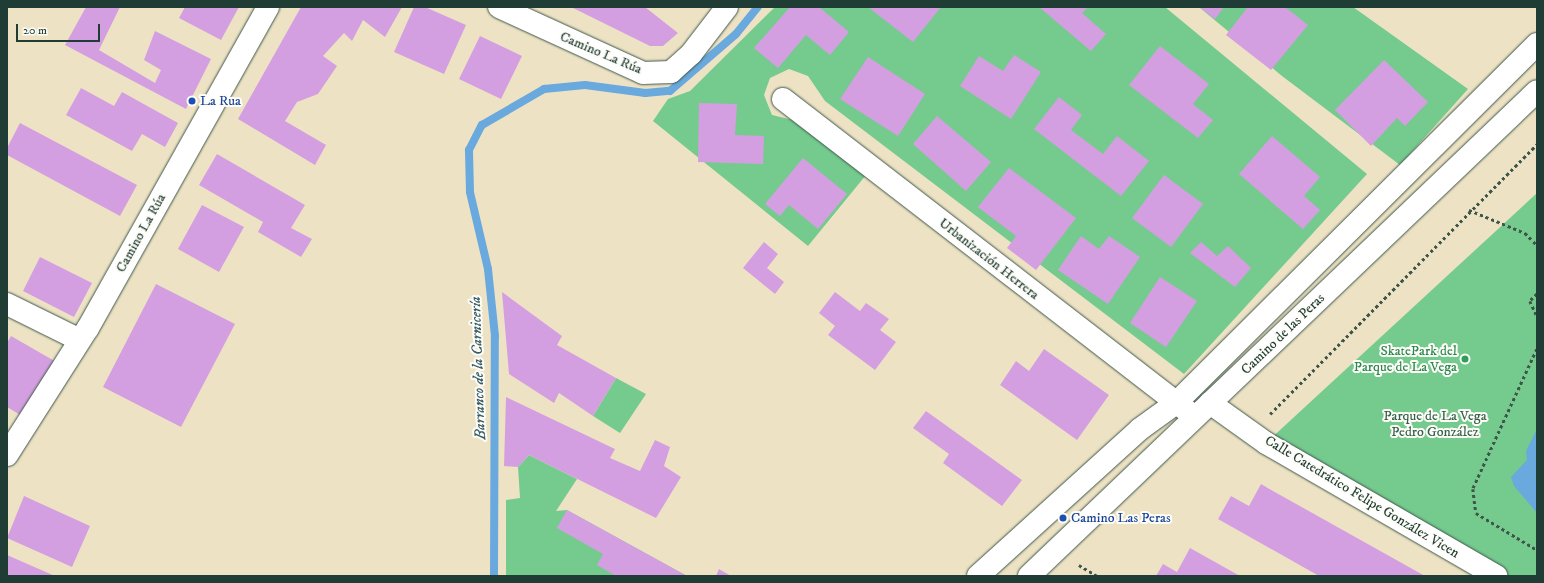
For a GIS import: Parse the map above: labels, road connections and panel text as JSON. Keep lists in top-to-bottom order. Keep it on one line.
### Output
{"streets":{"street":["Camino La Rúa","Urbanización Herrera","Camino de las Peras","Calle Catedrático Felipe González Vicen"]},"crossings":[["Urbanización Herrera","Camino de las Peras"],["Camino de las Peras","Calle Catedrático Felipe González Vicen"]],"water":["Barranco de la Carnicería"],"parks":["Parque de La Vega Pedro González"],"places":["La Rua","SkatePark del Parque de La Vega","Camino Las Peras"],"scale_bar":"20 m"}
